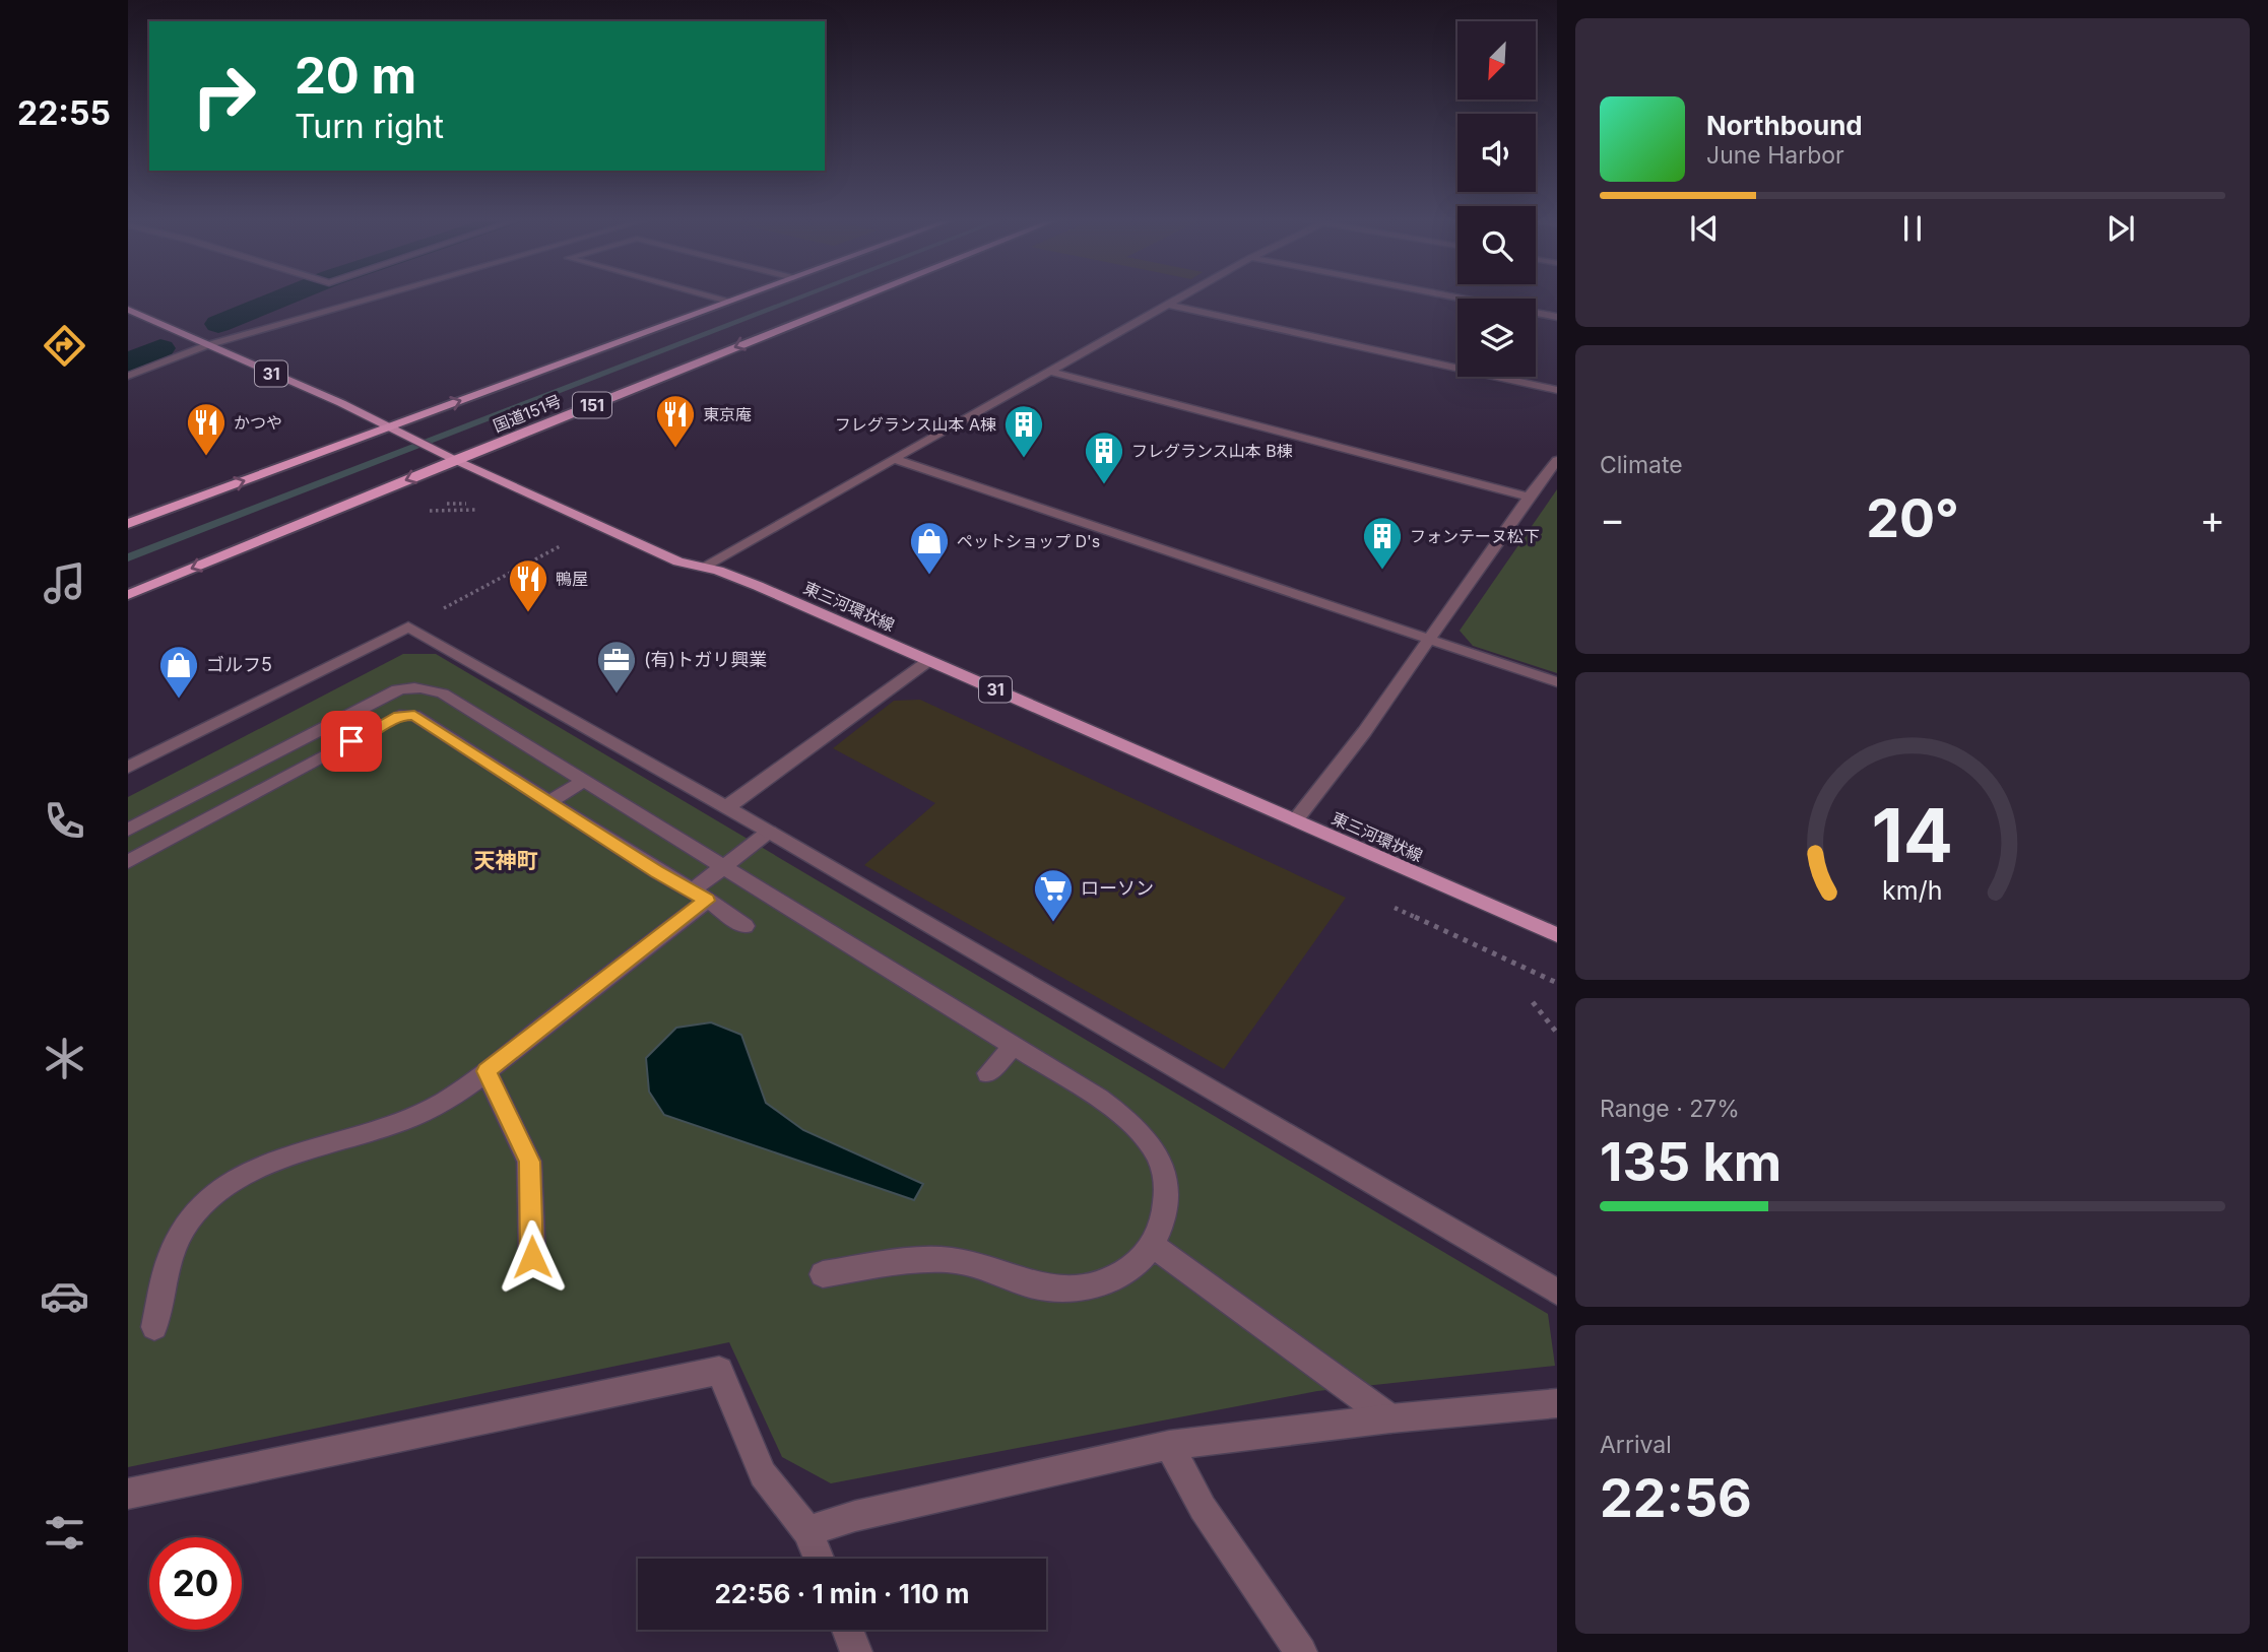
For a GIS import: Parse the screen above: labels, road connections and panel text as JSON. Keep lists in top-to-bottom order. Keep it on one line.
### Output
{"streets":{"highway":["151","国道151号"],"main road":["31","東三河環状線"]},"crossings":[["国道151号","東三河環状線"]],"districts":["天神町"],"places":{"restaurant":["東京庵","かつや","鴨屋"],"building":["フレグランス山本 A棟","フレグランス山本 B棟","フォンテーヌ松下"],"shop":["ペットショップ D's","ゴルフ5"],"office":["(有)トガリ興業"],"supermarket":["ローソン"]},"north":"bottom left","page":{"tabs":"22:55","turn":["20 m","Turn right"],"song":["Northbound","June Harbor"],"tile":["Climate",["Range · 27%","135 km"],["Arrival","22:56"]],"heat":["−","20°","+"],"limit":"20","trip":"22:56 · 1 min · 110 m","gauge":["14","km/h"]}}
